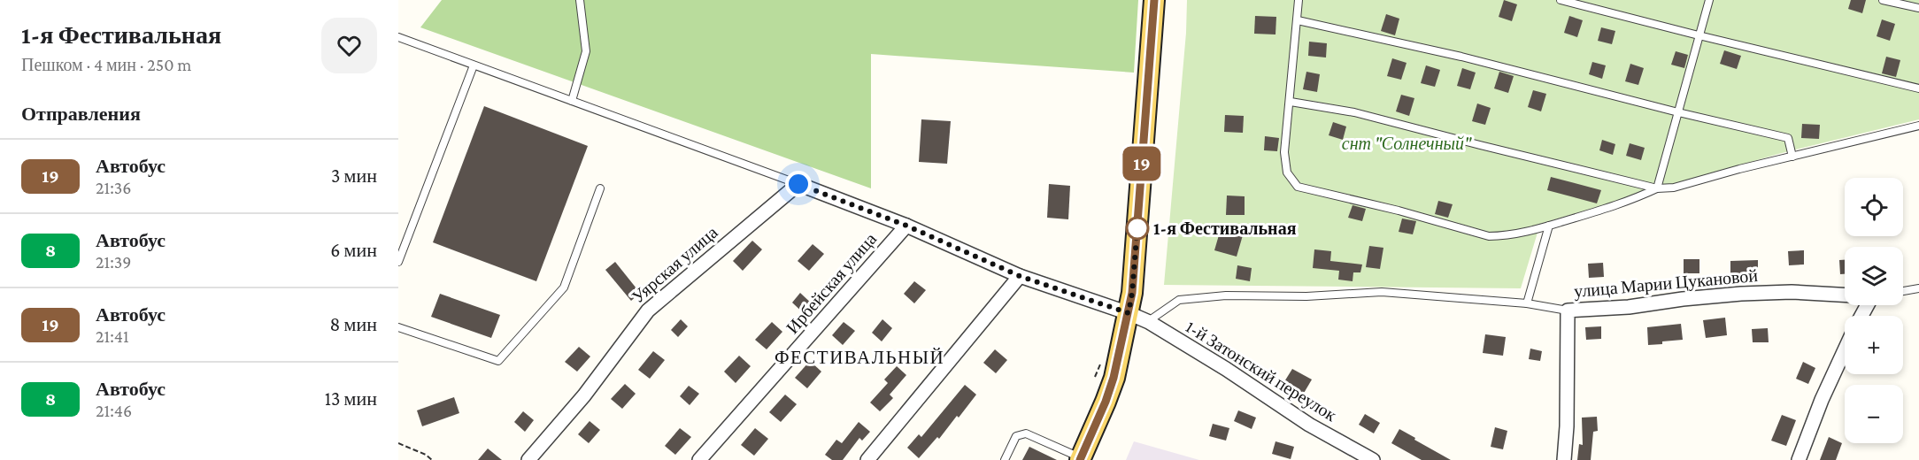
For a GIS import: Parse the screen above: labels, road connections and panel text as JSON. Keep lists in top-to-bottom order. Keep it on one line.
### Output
{"streets":{"street":["Уярская улица","Ирбейская улица","улица Марии Цукановой","1-й Затонский переулок"]},"districts":["ФЕСТИВАЛЬНЫЙ"],"parks":["снт \"Солнечный\""],"places":["1-я Фестивальная"],"lines":["bus line 19"],"page":{"heading":[["1-я Фестивальная","Пешком · 4 мин · 250 m"],"Отправления"],"on_map":"19","list":[{"mark":"19","name":"Автобус","note":"21:36","value":"3 мин"},{"mark":"8","name":"Автобус","note":"21:39","value":"6 мин"},{"mark":"19","name":"Автобус","note":"21:41","value":"8 мин"},{"mark":"8","name":"Автобус","note":"21:46","value":"13 мин"}],"map_buttons":["+","−"]}}
